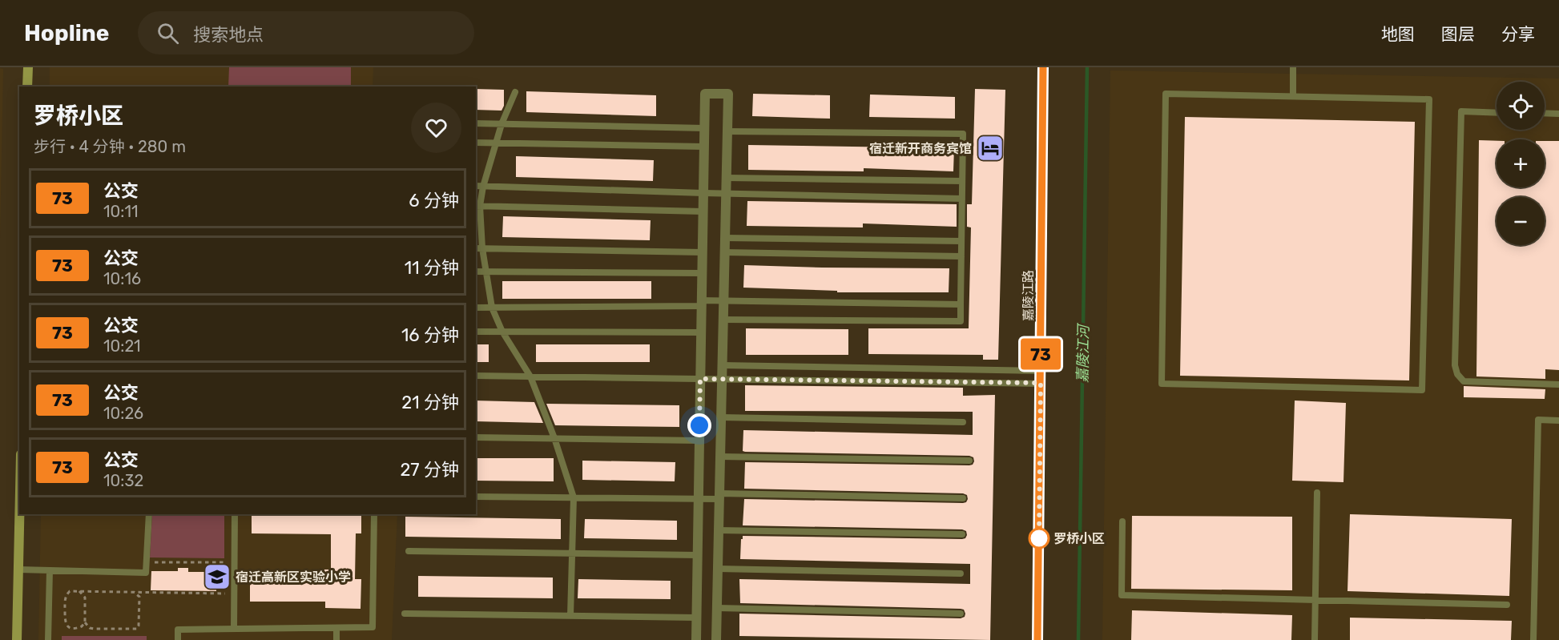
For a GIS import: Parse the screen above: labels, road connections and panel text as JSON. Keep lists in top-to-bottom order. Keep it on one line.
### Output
{"streets":{"street":["嘉陵江路"]},"water":["嘉陵江河"],"places":{"hotel":["宿迁新开商务宾馆"],"other":["罗桥小区"],"school or university":["宿迁高新区实验小学"]},"lines":["bus line 73"],"page":{"header":"Hopline","search":"搜索地点","nav":["地图","图层","分享"],"on_map":"73","map_buttons":["+","−"],"heading":["罗桥小区","步行 · 4 分钟 · 280 m"],"list":[{"mark":"73","name":"公交","note":"10:11","value":"6 分钟"},{"mark":"73","name":"公交","note":"10:16","value":"11 分钟"},{"mark":"73","name":"公交","note":"10:21","value":"16 分钟"},{"mark":"73","name":"公交","note":"10:26","value":"21 分钟"},{"mark":"73","name":"公交","note":"10:32","value":"27 分钟"}]}}
